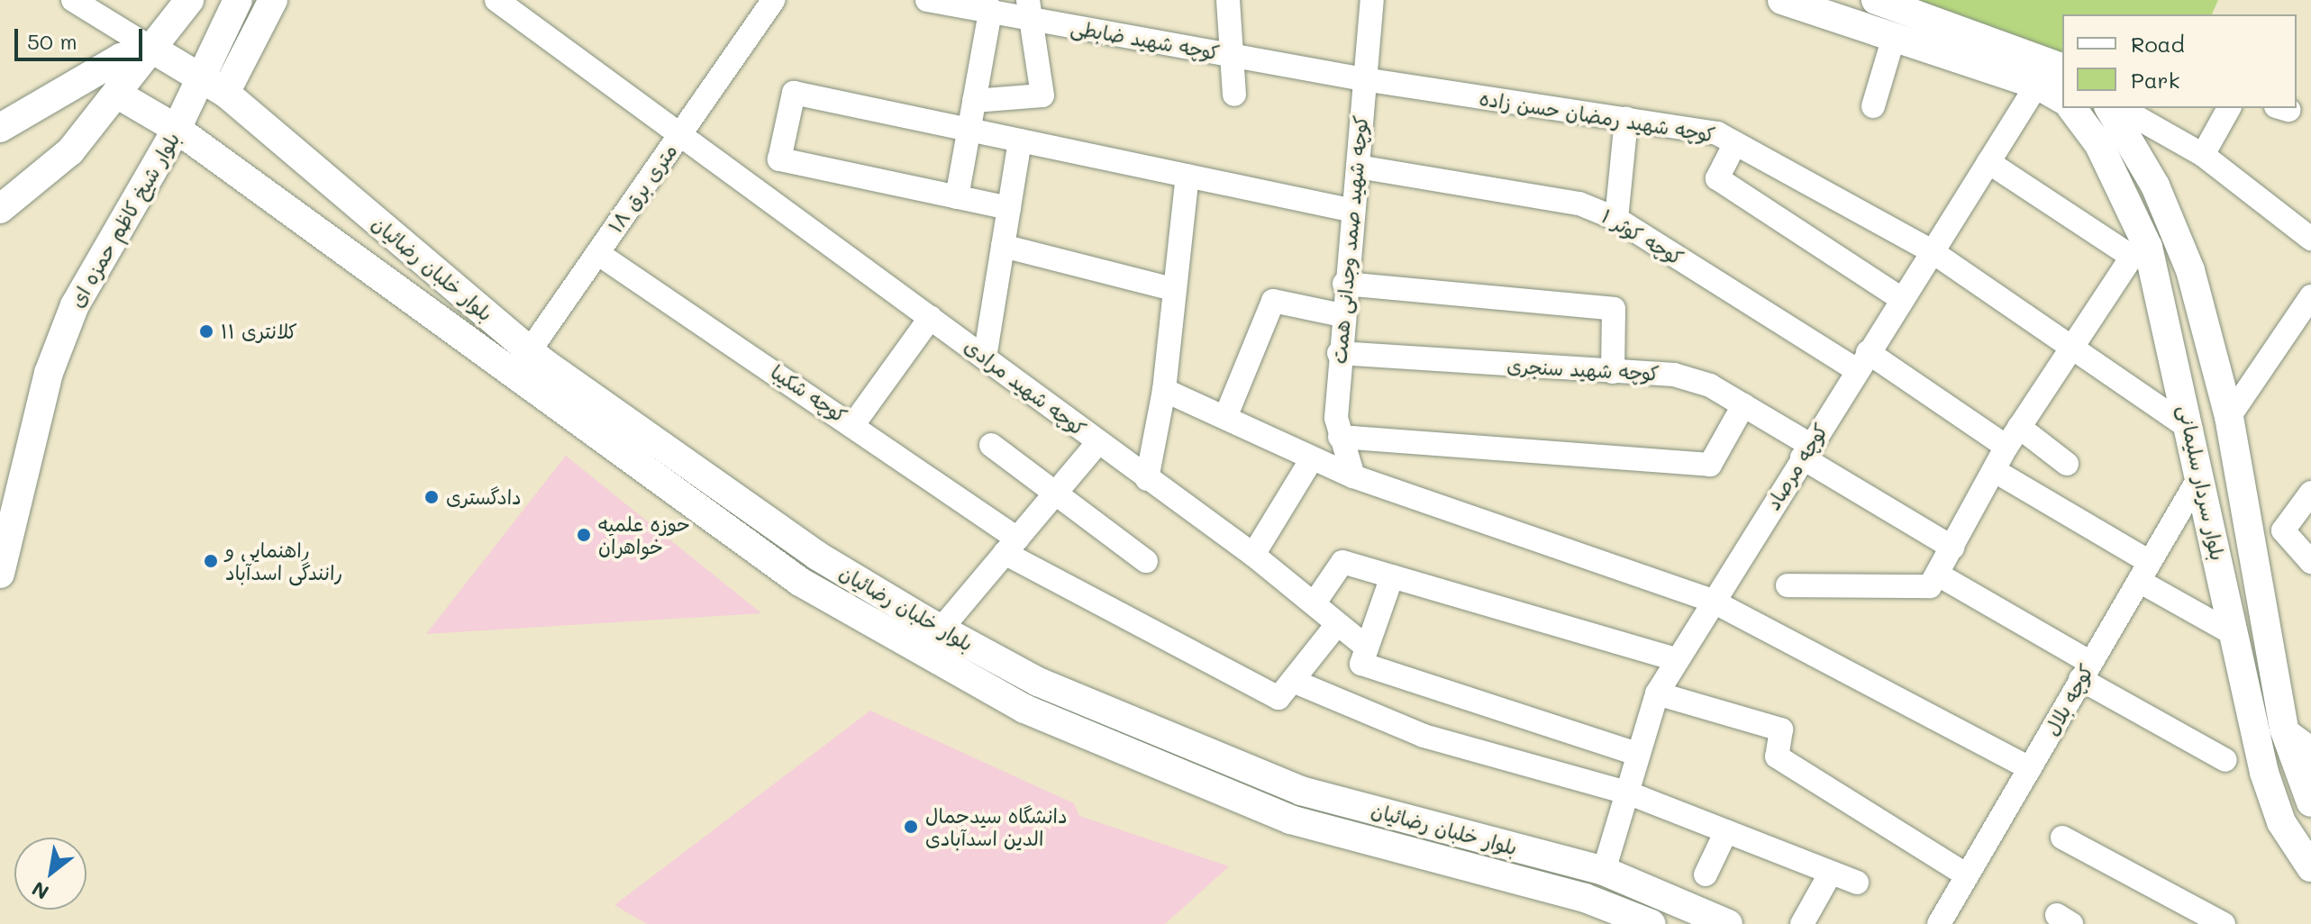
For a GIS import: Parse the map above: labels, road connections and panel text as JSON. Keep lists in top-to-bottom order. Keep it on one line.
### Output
{"streets":{"main road":["بلوار شیخ کاظم حمزه ای","بلوار خلبان رضائیان","بلوار سردار سلیمانی"],"street":["کوچه شهید ضابطی","کوچه شهید رمضان حسن زاده","۱۸ متری برق","کوچه کوثر ۱","کوچه شهید صمد وجدانی همت","کوچه شهید سنجری","کوچه شهید مرادی","کوچه شکیبا","کوچه مرصاد","کوچه بلال"]},"crossings":[["کوچه شهید ضابطی","کوچه شهید رمضان حسن زاده"],["کوچه شهید ضابطی","کوچه شهید صمد وجدانی همت"],["کوچه شهید رمضان حسن زاده","کوچه شهید صمد وجدانی همت"],["کوچه شهید رمضان حسن زاده","کوچه مرصاد"],["کوچه شهید رمضان حسن زاده","بلوار سردار سلیمانی"],["۱۸ متری برق","بلوار خلبان رضائیان"],["۱۸ متری برق","کوچه شهید مرادی"],["۱۸ متری برق","کوچه شکیبا"],["بلوار شیخ کاظم حمزه ای","بلوار خلبان رضائیان"],["کوچه کوثر ۱","کوچه شهید صمد وجدانی همت"],["کوچه کوثر ۱","کوچه مرصاد"],["کوچه شهید صمد وجدانی همت","کوچه شهید سنجری"],["بلوار خلبان رضائیان","کوچه مرصاد"],["کوچه شهید سنجری","کوچه مرصاد"],["کوچه شهید مرادی","کوچه مرصاد"],["بلوار سردار سلیمانی","کوچه بلال"]],"places":["کلانتری ۱۱","دادگستری","حوزه علمیه خواهران","راهنمایی و رانندگی اسدآباد","دانشگاه سیدجمال الدین اسدآبادی"],"legend":["Road","Park"],"scale_bar":"50 m","north":"bottom left"}
